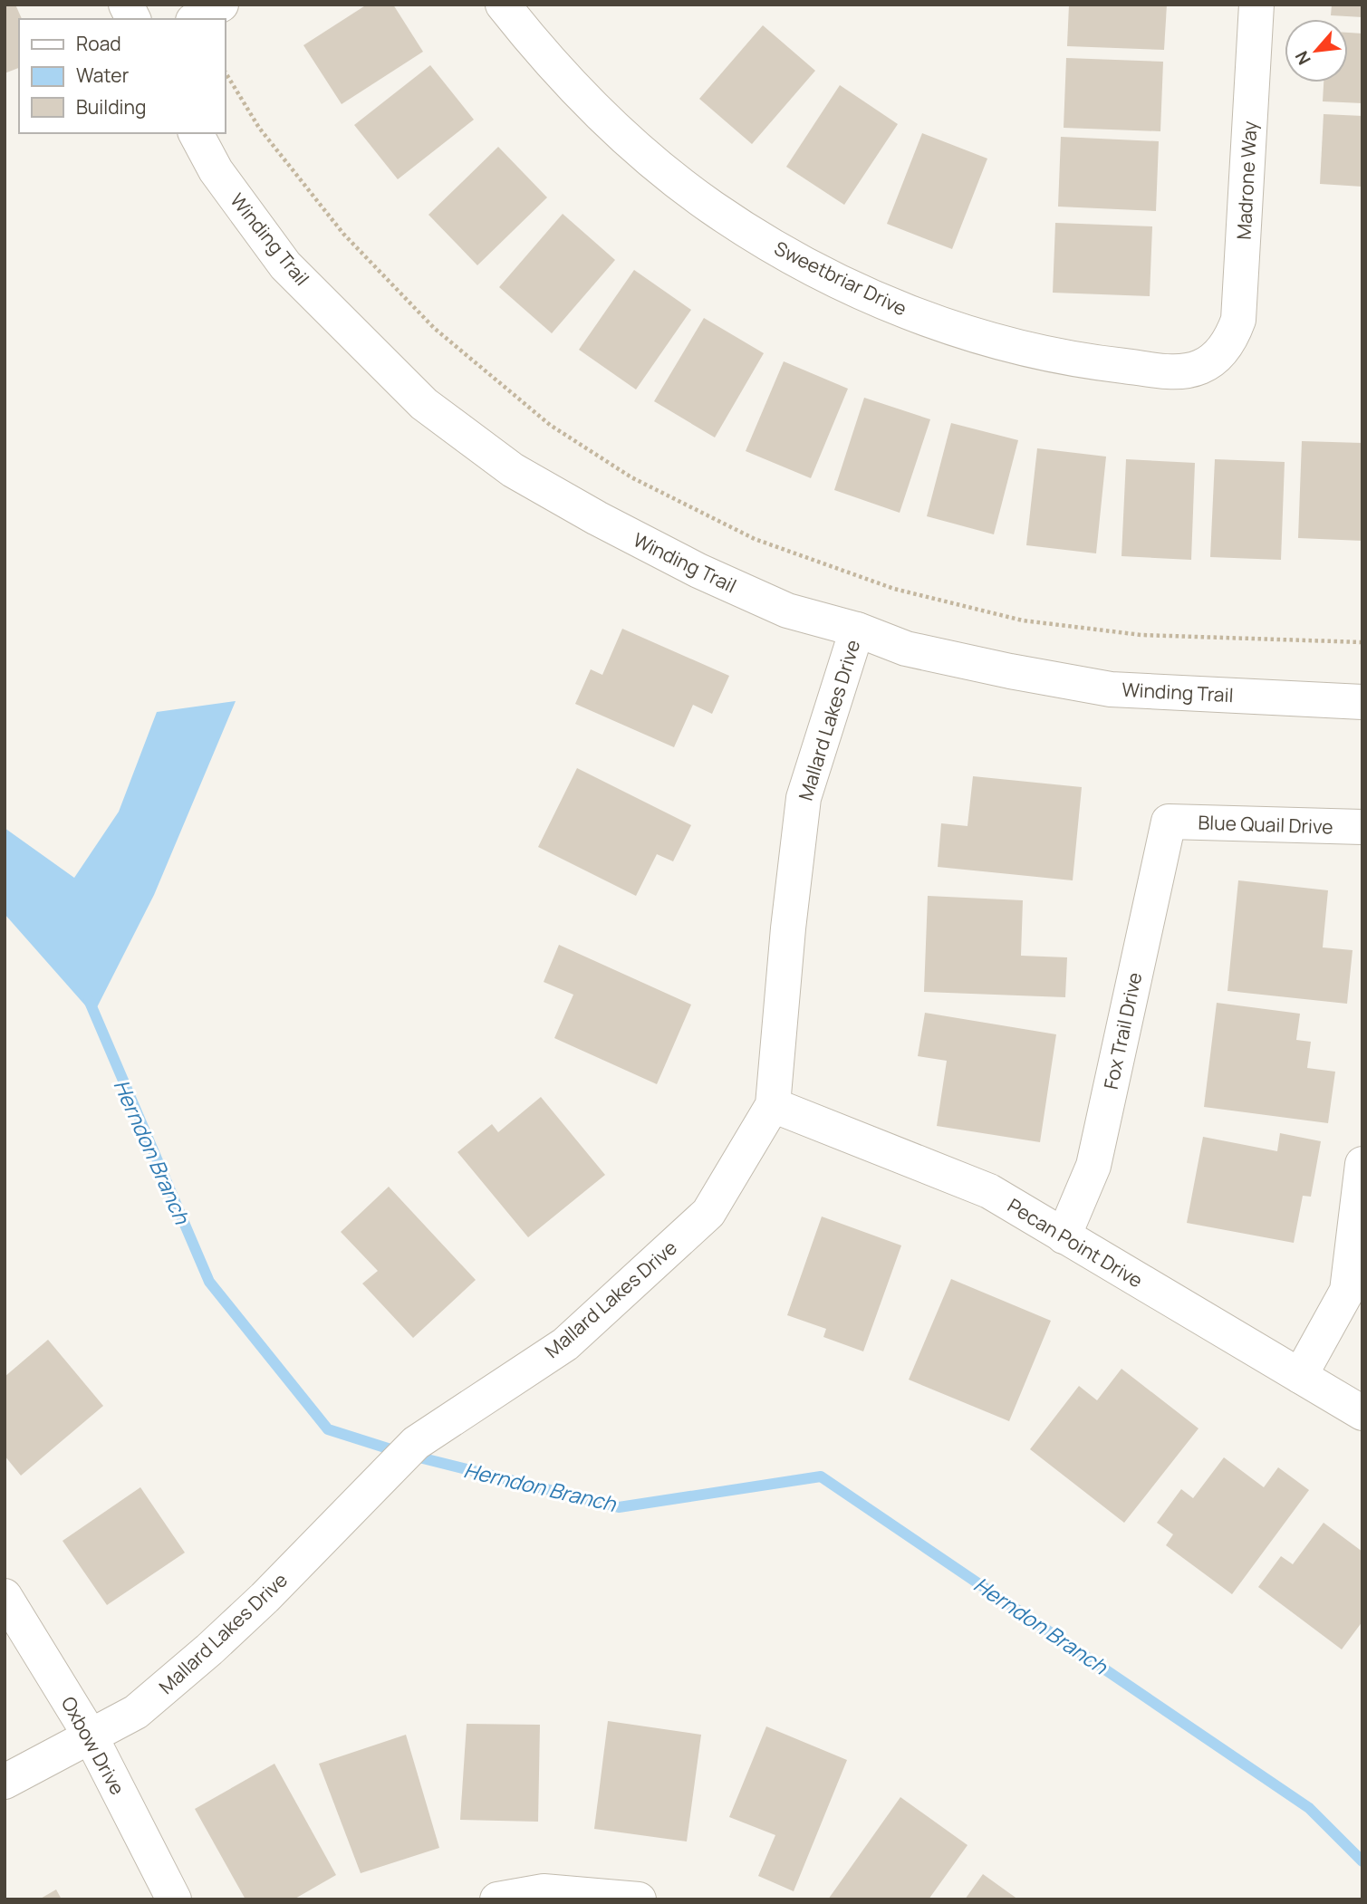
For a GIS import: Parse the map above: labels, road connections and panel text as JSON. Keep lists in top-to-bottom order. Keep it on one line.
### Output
{"streets":{"street":["Madrone Way","Winding Trail","Sweetbriar Drive","Mallard Lakes Drive","Blue Quail Drive","Fox Trail Drive","Pecan Point Drive","Oxbow Drive"]},"crossings":[["Madrone Way","Sweetbriar Drive"],["Winding Trail","Mallard Lakes Drive"],["Mallard Lakes Drive","Pecan Point Drive"],["Mallard Lakes Drive","Oxbow Drive"],["Blue Quail Drive","Fox Trail Drive"],["Fox Trail Drive","Pecan Point Drive"]],"water":["Herndon Branch"],"legend":["Road","Water","Building"],"north":"bottom left"}
